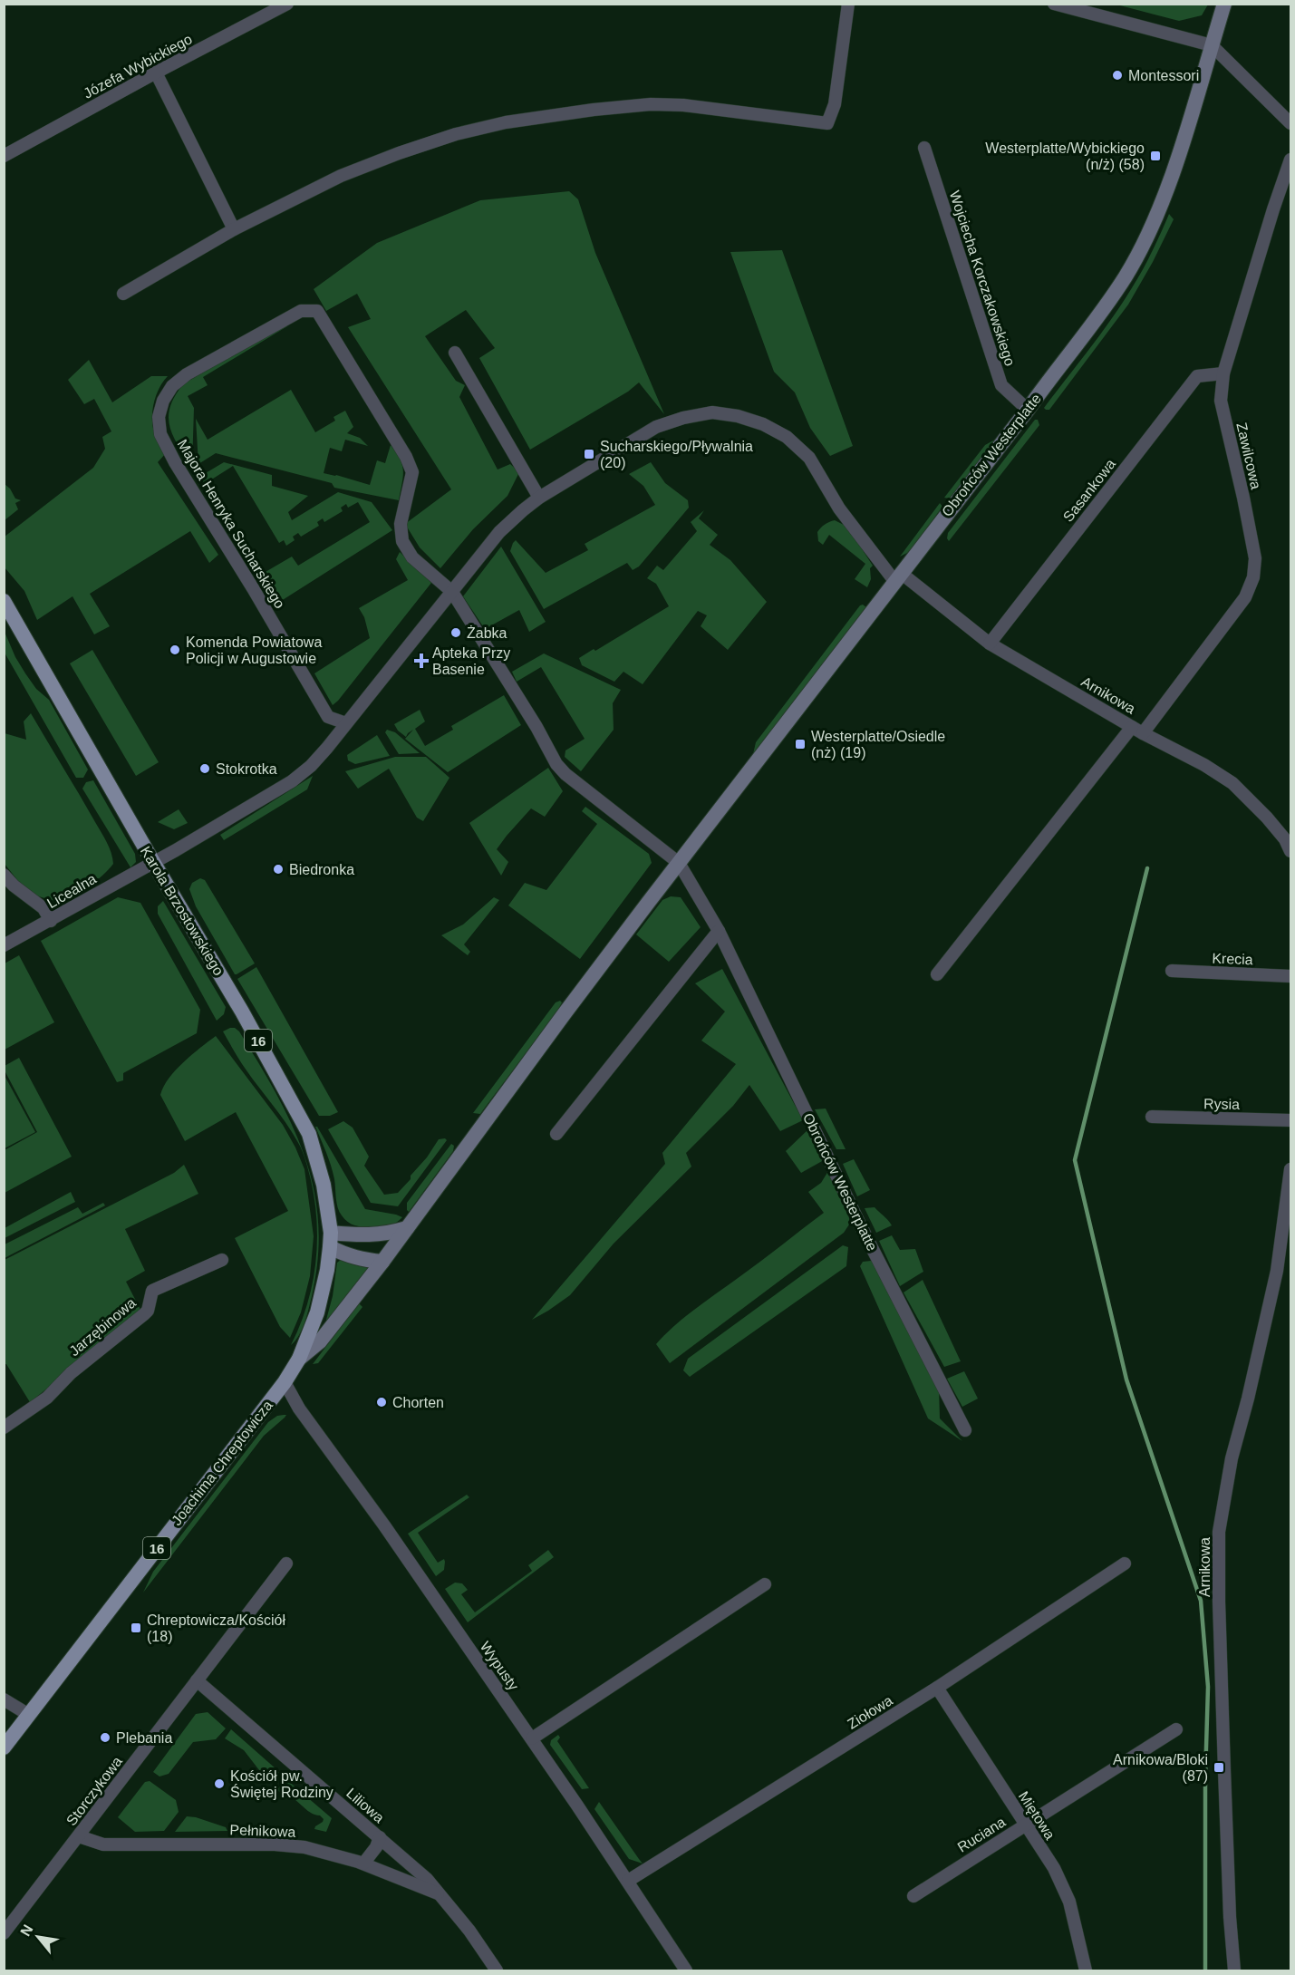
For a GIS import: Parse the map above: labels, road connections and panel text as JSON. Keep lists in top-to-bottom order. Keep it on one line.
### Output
{"streets":{"main road":["Obrońców Westerplatte","Karola Brzostowskiego","16","Joachima Chreptowicza"],"street":["Józefa Wybickiego","Wojciecha Korczakowskiego","Zawilcowa","Sasankowa","Majora Henryka Sucharskiego","Arnikowa","Licealna","Krecia","Rysia","Jarzębinowa","Wypusty","Ziołowa","Storczykowa","Liliowa","Miętowa","Pełnikowa","Ruciana"]},"crossings":[["Wojciecha Korczakowskiego","Obrońców Westerplatte"],["Obrońców Westerplatte","Majora Henryka Sucharskiego"],["Obrońców Westerplatte","Arnikowa"],["Obrońców Westerplatte","Joachima Chreptowicza"],["Zawilcowa","Sasankowa"],["Zawilcowa","Arnikowa"],["Sasankowa","Arnikowa"],["Licealna","Karola Brzostowskiego"],["Karola Brzostowskiego","Joachima Chreptowicza"],["Joachima Chreptowicza","Wypusty"],["Wypusty","Ziołowa"],["Ziołowa","Miętowa"],["Storczykowa","Liliowa"],["Storczykowa","Pełnikowa"],["Liliowa","Pełnikowa"],["Miętowa","Ruciana"]],"places":{"other":["Montessori","Żabka","Komenda Powiatowa Policji w Augustowie","Stokrotka","Biedronka","Chorten","Plebania","Kościół pw. Świętej Rodziny"],"transit":["Westerplatte/Wybickiego (n/ż) (58)","Sucharskiego/Pływalnia (20)","Westerplatte/Osiedle (nż) (19)","Chreptowicza/Kościół (18)","Arnikowa/Bloki (87)"],"health":["Apteka Przy Basenie"]},"north":"top left"}
